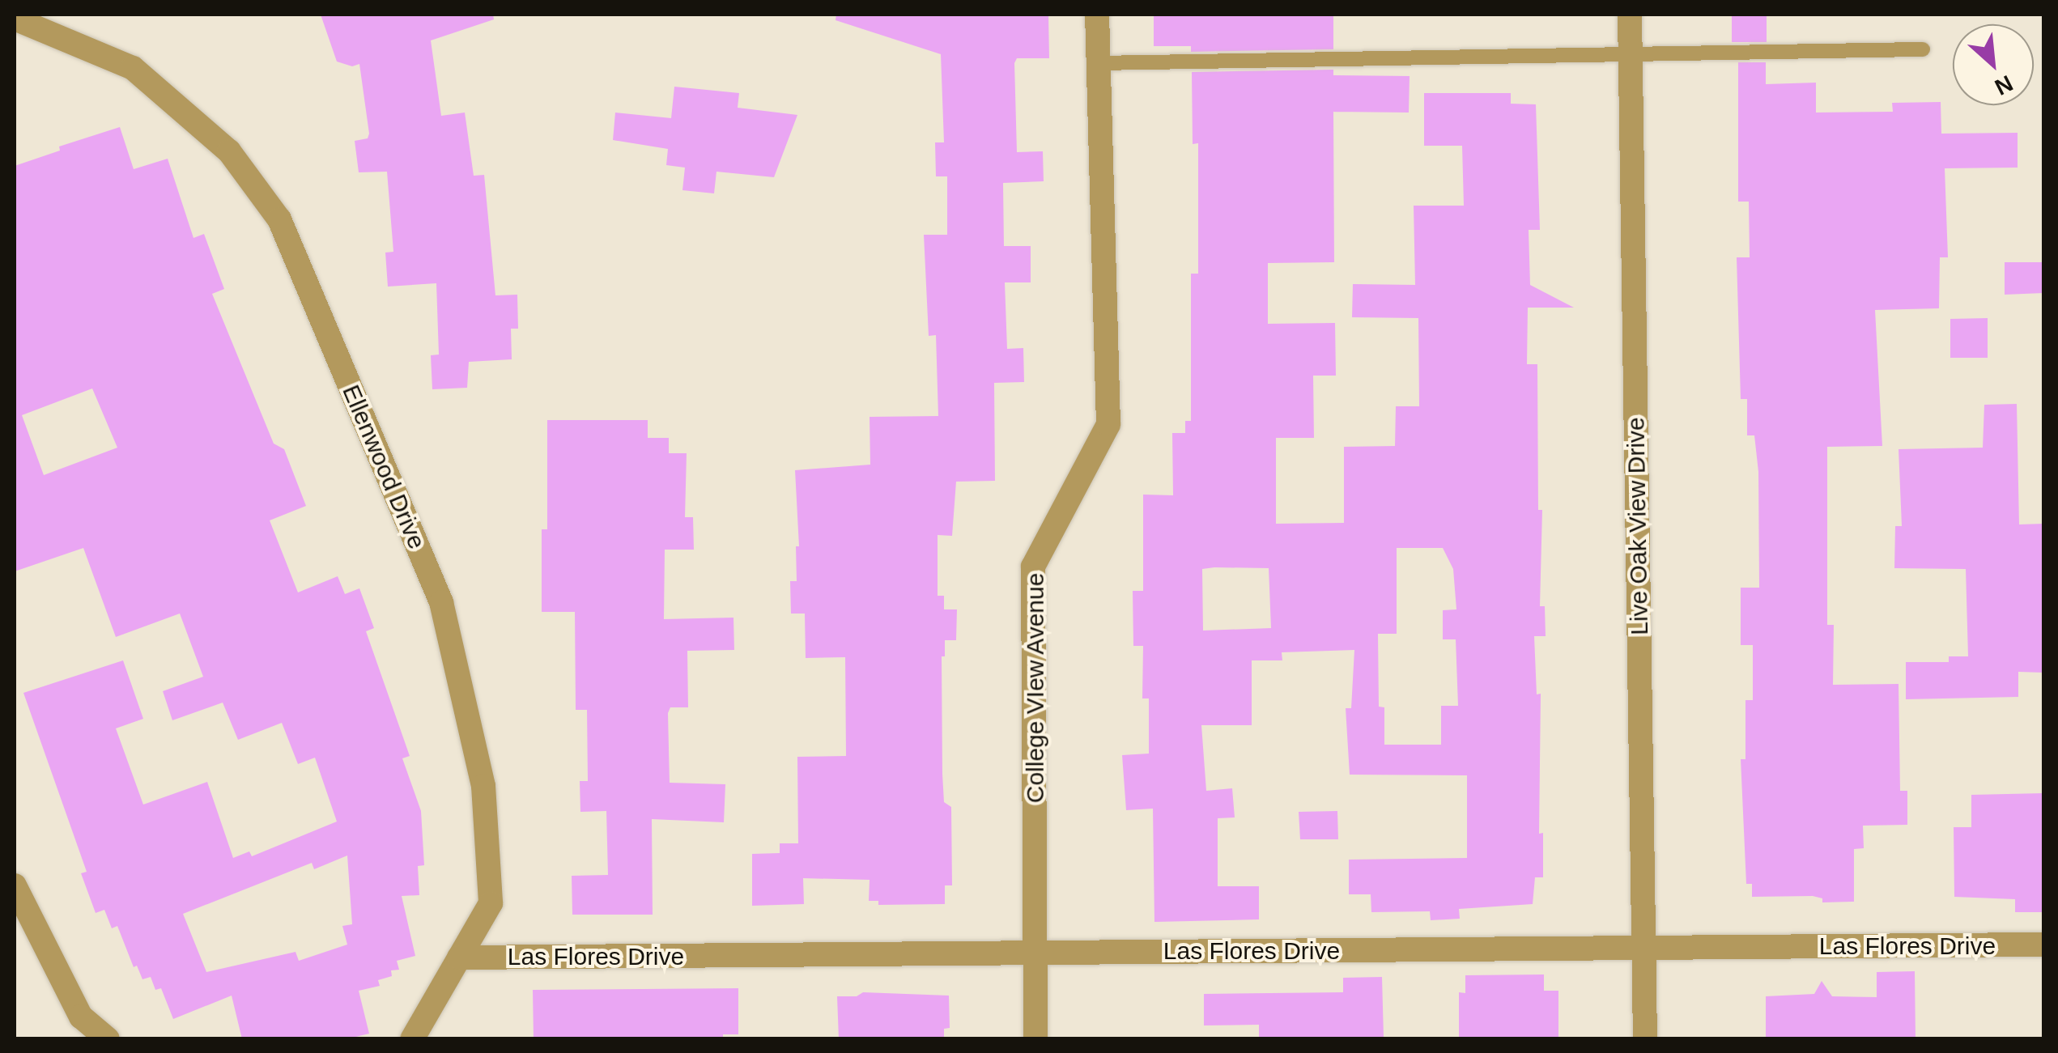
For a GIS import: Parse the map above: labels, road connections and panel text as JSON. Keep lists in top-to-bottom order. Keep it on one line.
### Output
{"streets":{"street":["Ellenwood Drive","Live Oak View Drive","College VIew Avenue","Las Flores Drive"]},"crossings":[["Ellenwood Drive","Las Flores Drive"],["Live Oak View Drive","Las Flores Drive"],["College VIew Avenue","Las Flores Drive"]],"north":"bottom right"}
